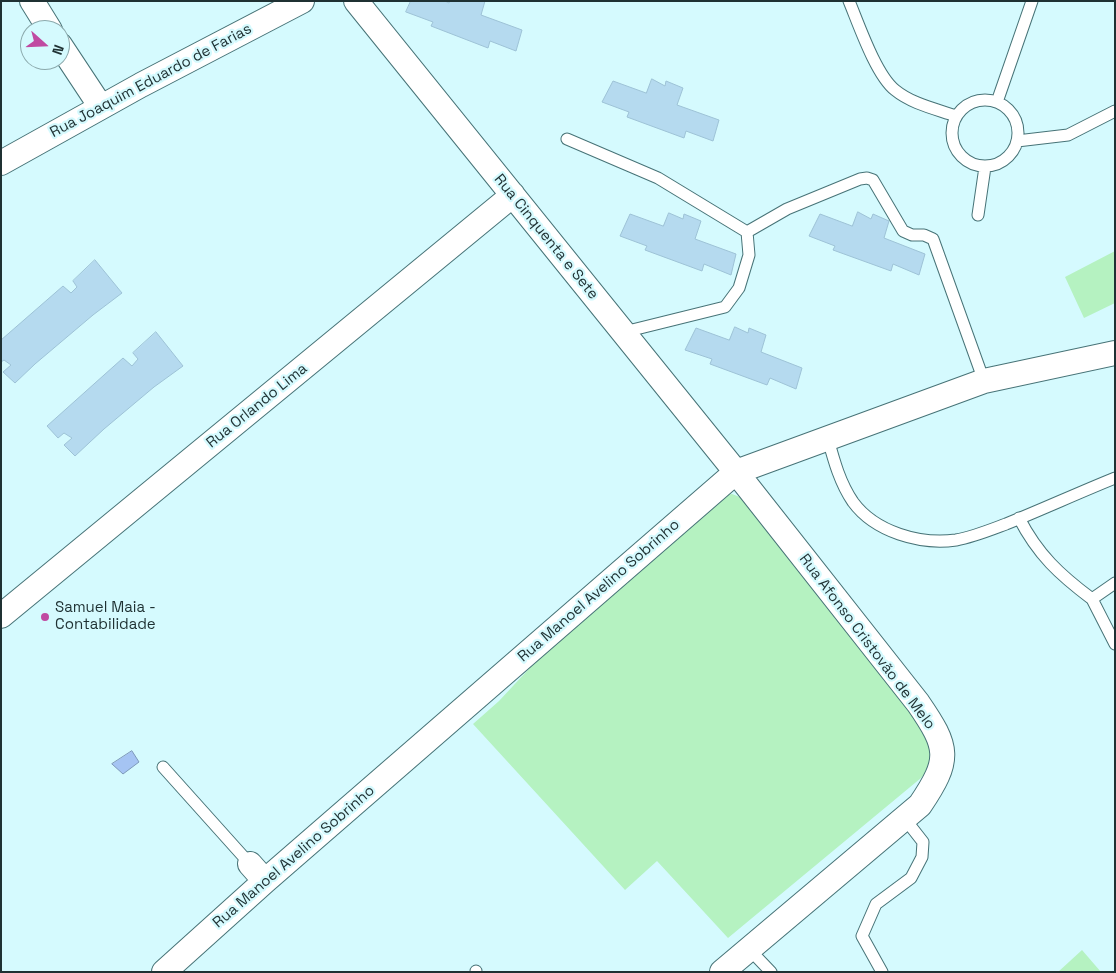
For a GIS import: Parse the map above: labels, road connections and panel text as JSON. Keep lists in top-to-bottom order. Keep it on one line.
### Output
{"streets":{"street":["Rua Joaquim Eduardo de Farias","Rua Cinquenta e Sete","Rua Orlando Lima","Rua Manoel Avelino Sobrinho","Rua Afonso Cristovão de Melo"]},"crossings":[["Rua Cinquenta e Sete","Rua Orlando Lima"],["Rua Cinquenta e Sete","Rua Manoel Avelino Sobrinho"],["Rua Cinquenta e Sete","Rua Afonso Cristovão de Melo"],["Rua Manoel Avelino Sobrinho","Rua Afonso Cristovão de Melo"]],"places":["Samuel Maia - Contabilidade"],"north":"right"}
